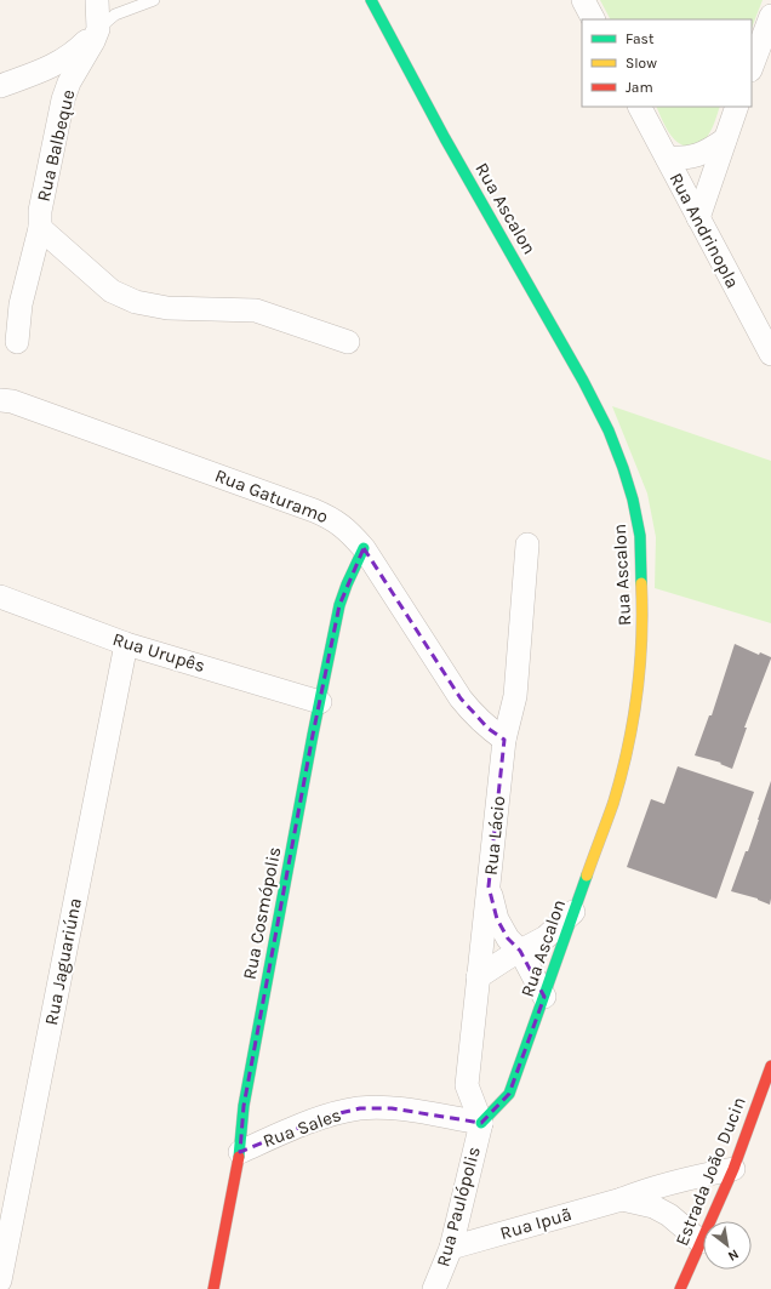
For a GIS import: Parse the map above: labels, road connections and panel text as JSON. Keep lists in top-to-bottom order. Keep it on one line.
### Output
{"streets":{"street":["Rua Balbeque","Rua Ascalon","Rua Andrinopla","Rua Gaturamo","Rua Urupês","Rua Lácio","Rua Cosmópolis","Rua Jaguariúna","Rua Sales","Estrada João Ducin","Rua Paulópolis","Rua Ipuã"]},"crossings":[["Rua Ascalon","Rua Lácio"],["Rua Ascalon","Rua Sales"],["Rua Ascalon","Rua Paulópolis"],["Rua Gaturamo","Rua Lácio"],["Rua Gaturamo","Rua Cosmópolis"],["Rua Urupês","Rua Cosmópolis"],["Rua Urupês","Rua Jaguariúna"],["Rua Lácio","Rua Sales"],["Rua Lácio","Rua Paulópolis"],["Rua Cosmópolis","Rua Sales"],["Rua Sales","Rua Paulópolis"],["Estrada João Ducin","Rua Ipuã"],["Rua Paulópolis","Rua Ipuã"]],"legend":["Fast","Slow","Jam"],"north":"bottom right"}
